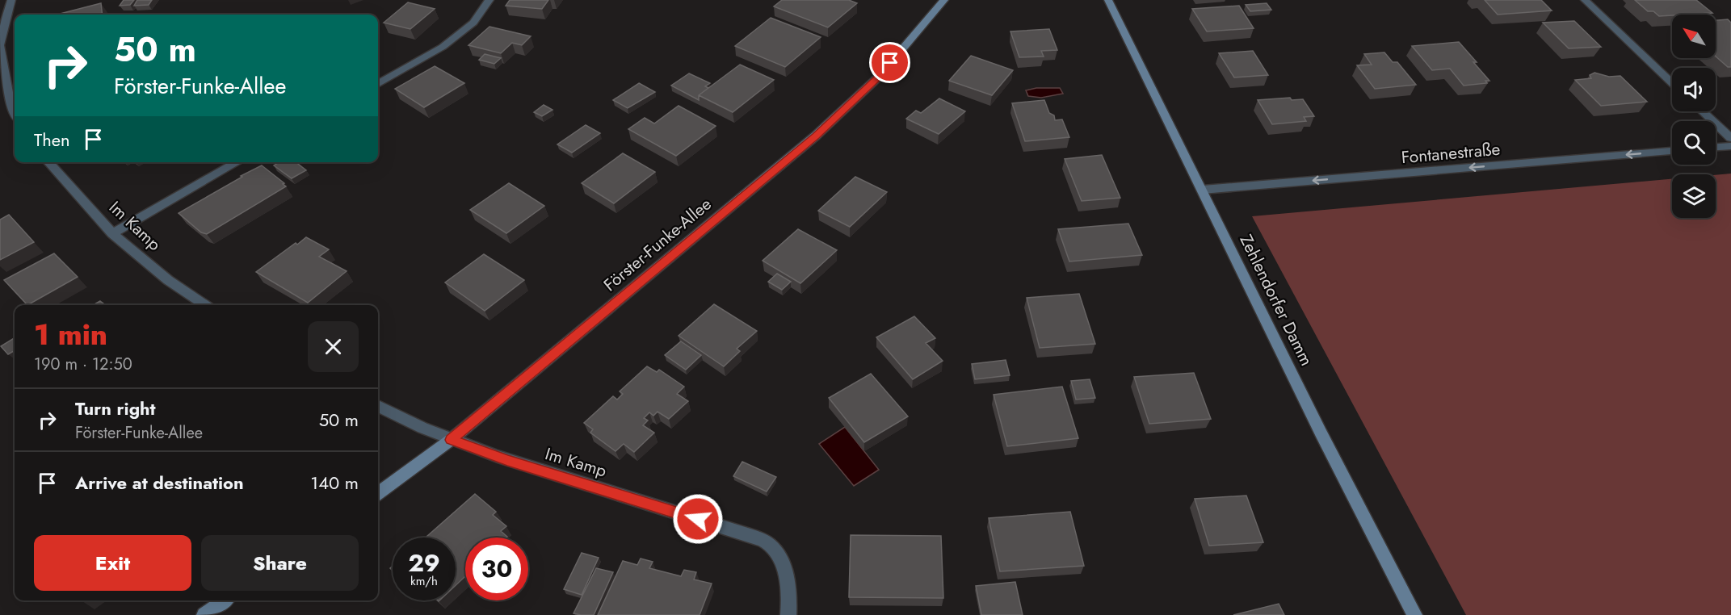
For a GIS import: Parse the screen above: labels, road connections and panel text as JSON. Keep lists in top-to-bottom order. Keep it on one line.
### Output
{"streets":{"street":["Fontanestraße","Im Kamp","Förster-Funke-Allee","Zehlendorfer Damm"]},"crossings":[["Fontanestraße","Zehlendorfer Damm"],["Im Kamp","Förster-Funke-Allee"]],"one_way":["Fontanestraße"],"north":"top left","page":{"turn":["50 m","Förster-Funke-Allee"],"then":"Then","heading":["1 min","190 m · 12:50"],"list":[{"name":"Turn right","note":"Förster-Funke-Allee","value":"50 m"},{"name":"Arrive at destination","value":"140 m"}],"buttons":["Exit","Share"],"speed":"29 km/h","limit":"30"}}
